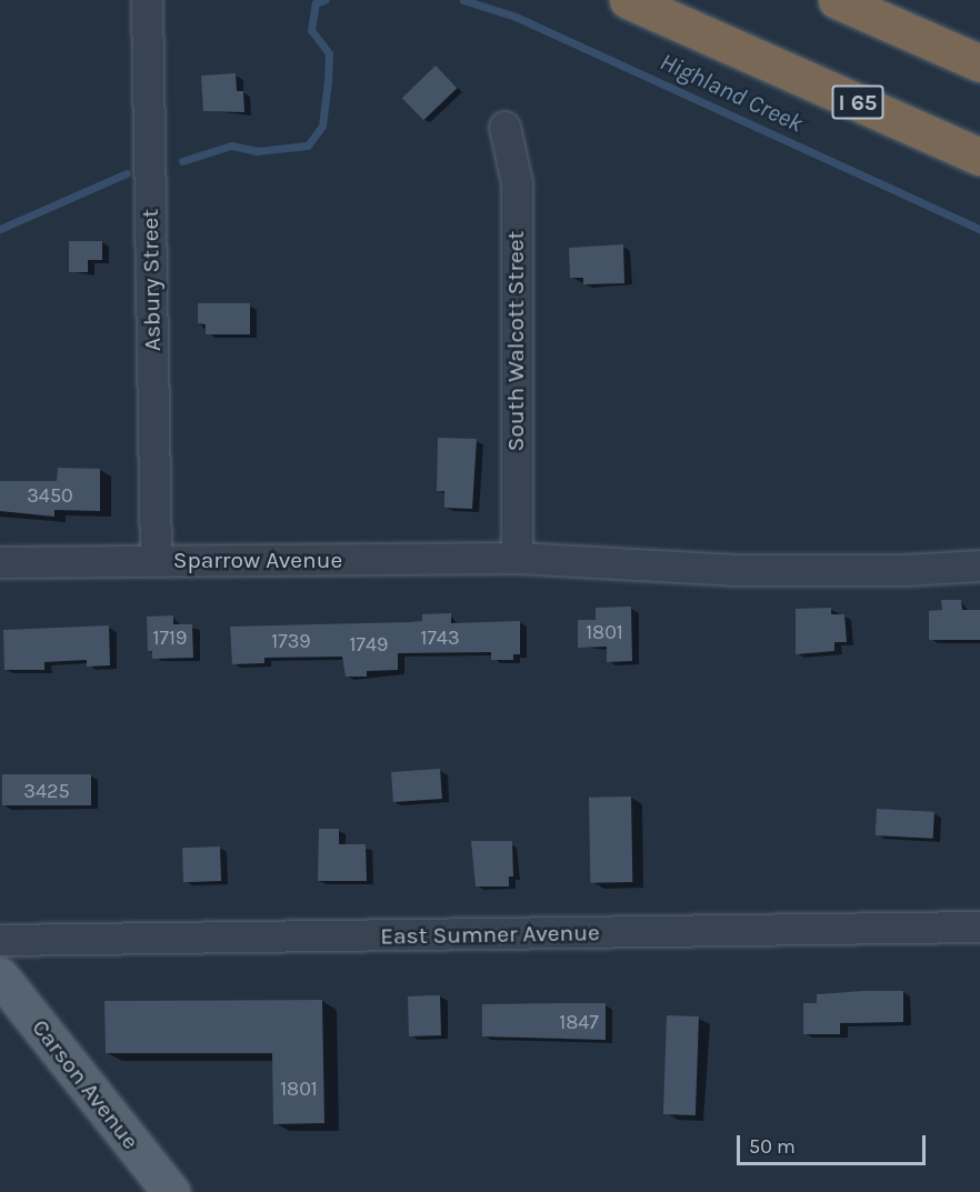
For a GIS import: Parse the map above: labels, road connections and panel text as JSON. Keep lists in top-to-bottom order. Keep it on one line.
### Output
{"streets":{"highway":["I 65"],"main road":["Carson Avenue"],"street":["Asbury Street","South Walcott Street","Sparrow Avenue","East Sumner Avenue"]},"crossings":[["Asbury Street","Sparrow Avenue"],["South Walcott Street","Sparrow Avenue"]],"water":["Highland Creek"],"house_numbers":["3450","1801","1719","1743","1739","1749","3425","1847","1801"],"scale_bar":"50 m"}
